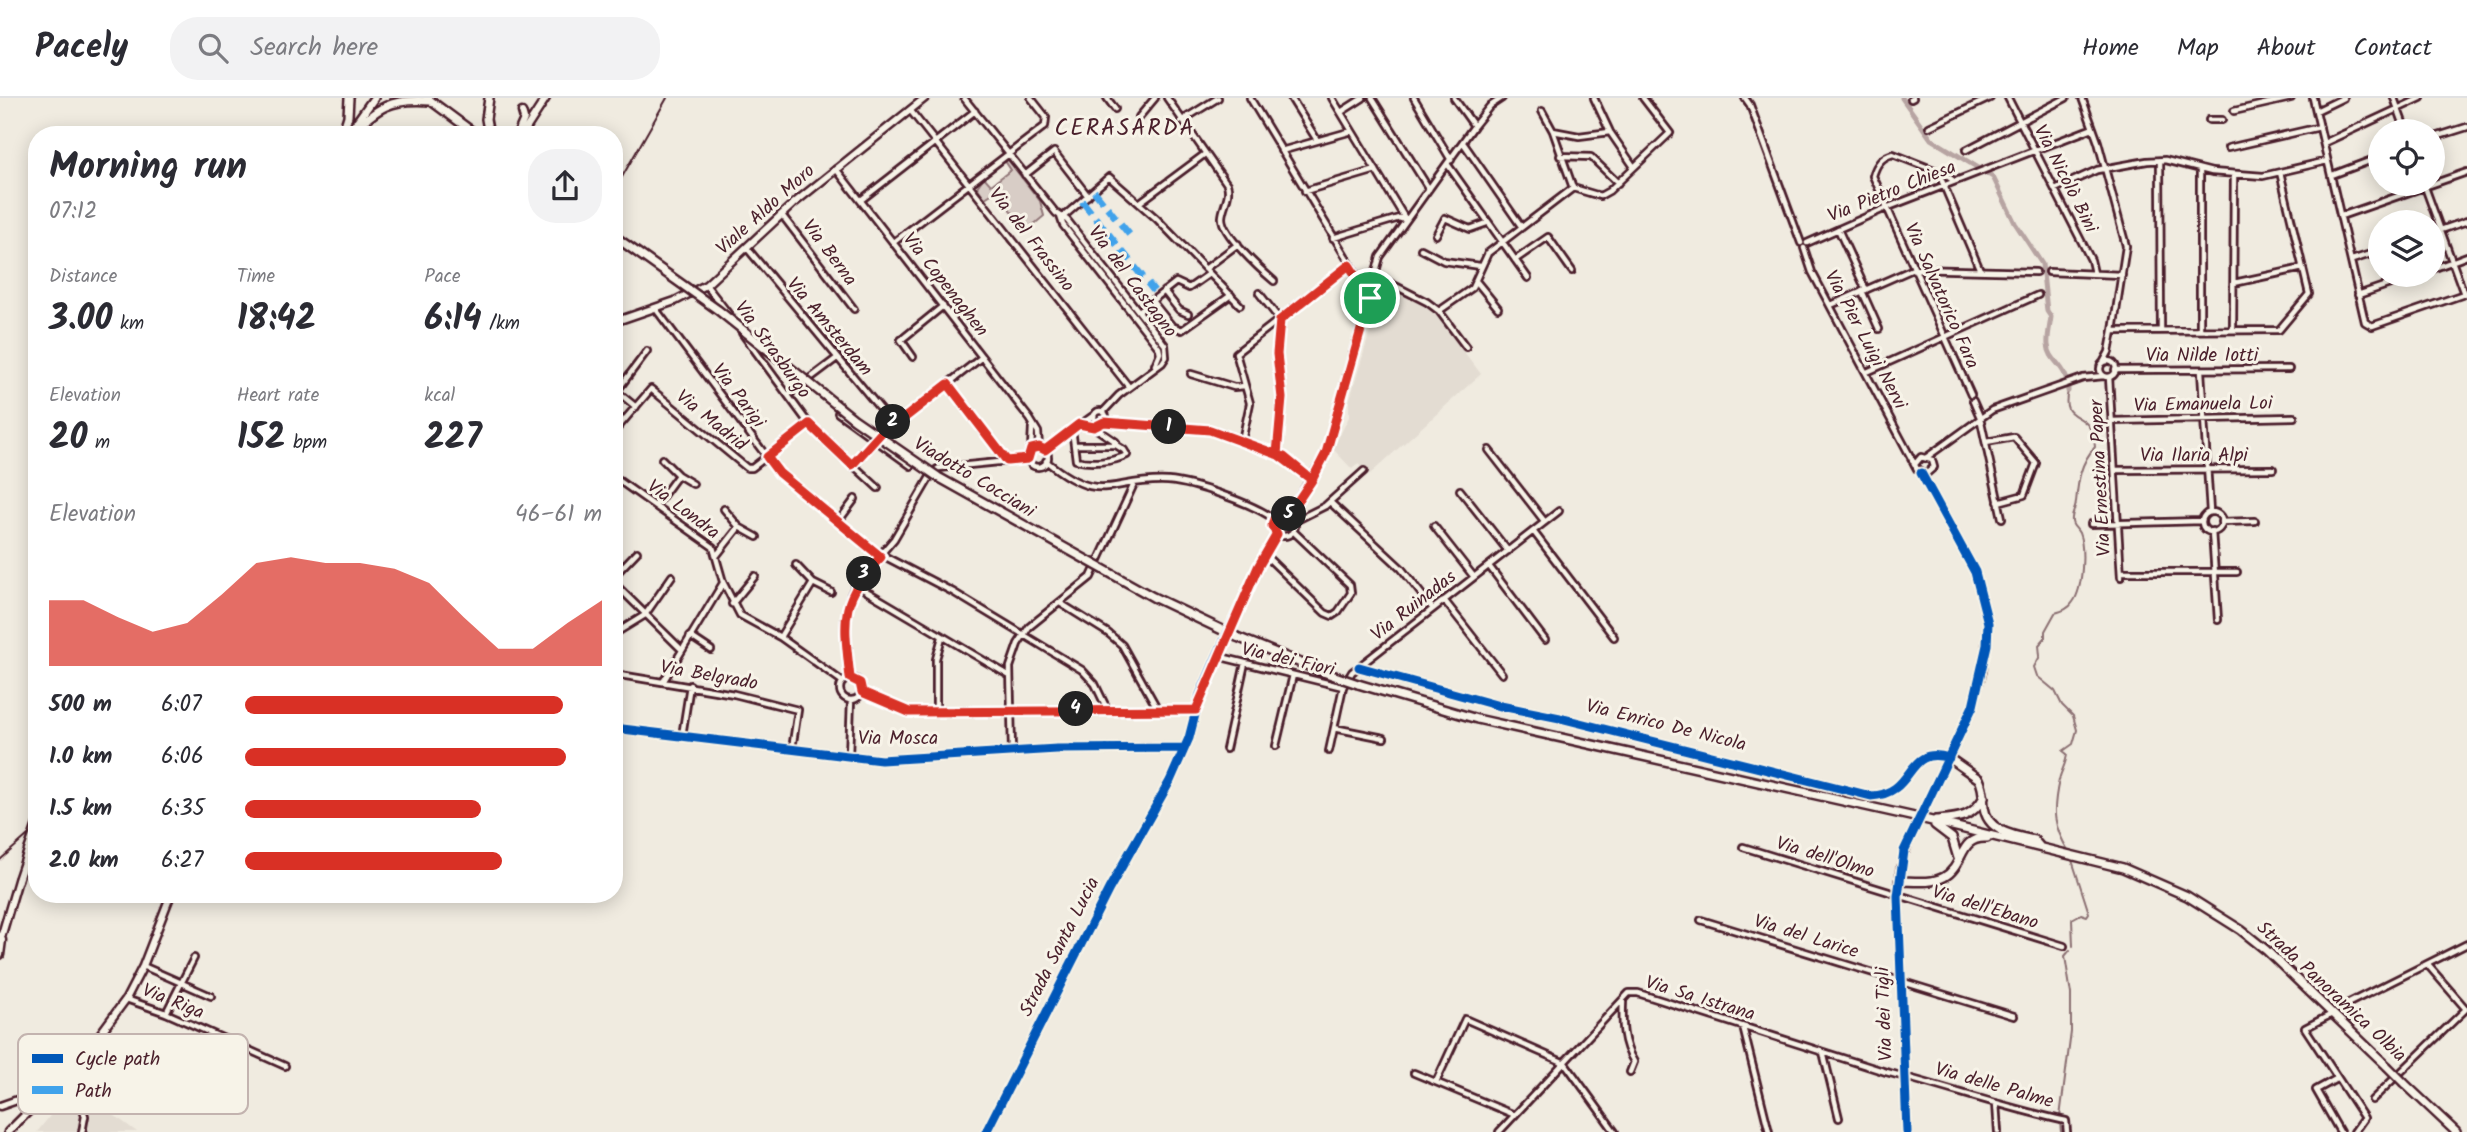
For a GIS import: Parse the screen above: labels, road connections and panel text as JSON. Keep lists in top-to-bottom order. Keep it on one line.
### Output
{"streets":{"highway":["Viadotto Cocciani","Strada Panoramica Olbia"],"main road":["Viale Aldo Moro"],"street":["Via Nicolò Bini","Via Pietro Chiesa","Via del Frassino","Via Berna","Via del Castagno","Via Copenaghen","Via Salvatorico Fara","Via Amsterdam","Via Pier Luigi Nervi","Via Strasburgo","Via Nilde Iotti","Via Parigi","Via Emanuela Loi","Via Madrid","Via Ilaria Alpi","Via Ernestina Paper","Via Londra","Via Ruinadas","Via dei Fiori","Via Belgrado","Via Enrico De Nicola","Via Mosca","Via dell'Olmo","Via dell'Ebano","Via del Larice","Strada Santa Lucia","Via Sa Istrana","Via Riga","Via dei Tigli","Via delle Palme"]},"crossings":[["Via Nicolò Bini","Via Pietro Chiesa"],["Via Pietro Chiesa","Via Salvatorico Fara"],["Via Pietro Chiesa","Via Pier Luigi Nervi"],["Viale Aldo Moro","Via del Frassino"],["Viale Aldo Moro","Via Berna"],["Viale Aldo Moro","Via Copenaghen"],["Viale Aldo Moro","Via Amsterdam"],["Viale Aldo Moro","Via Strasburgo"],["Viale Aldo Moro","Via Parigi"],["Via del Frassino","Via del Castagno"],["Via Parigi","Via Madrid"],["Via Emanuela Loi","Via Ernestina Paper"],["Via Ilaria Alpi","Via Ernestina Paper"],["Via Ruinadas","Via dei Fiori"],["Via Ruinadas","Via Enrico De Nicola"],["Via dei Fiori","Strada Santa Lucia"],["Via Belgrado","Via Mosca"],["Via Mosca","Strada Santa Lucia"],["Via dell'Olmo","Via dell'Ebano"],["Via dell'Olmo","Via dei Tigli"],["Via dell'Ebano","Via dei Tigli"],["Via del Larice","Via dei Tigli"],["Via Sa Istrana","Via dei Tigli"],["Via Sa Istrana","Via delle Palme"],["Via dei Tigli","Via delle Palme"]],"districts":["CERASARDA"],"legend":["Cycle path","Path"],"page":{"header":"Pacely","search":"Search here","nav":["Home","Map","About","Contact"],"heading":["Morning run","07:12"],"stats":[["Distance","3.00 km"],["Time","18:42"],["Pace","6:14 /km"],["Elevation","20 m"],["Heart rate","152 bpm"],["kcal","227"]],"pins":["2","1","5","3","4"],"chart":["Elevation","46–61 m"],"list":[{"name":"500 m","note":"6:07"},{"name":"1.0 km","note":"6:06"},{"name":"1.5 km","note":"6:35"},{"name":"2.0 km","note":"6:27"}]}}
